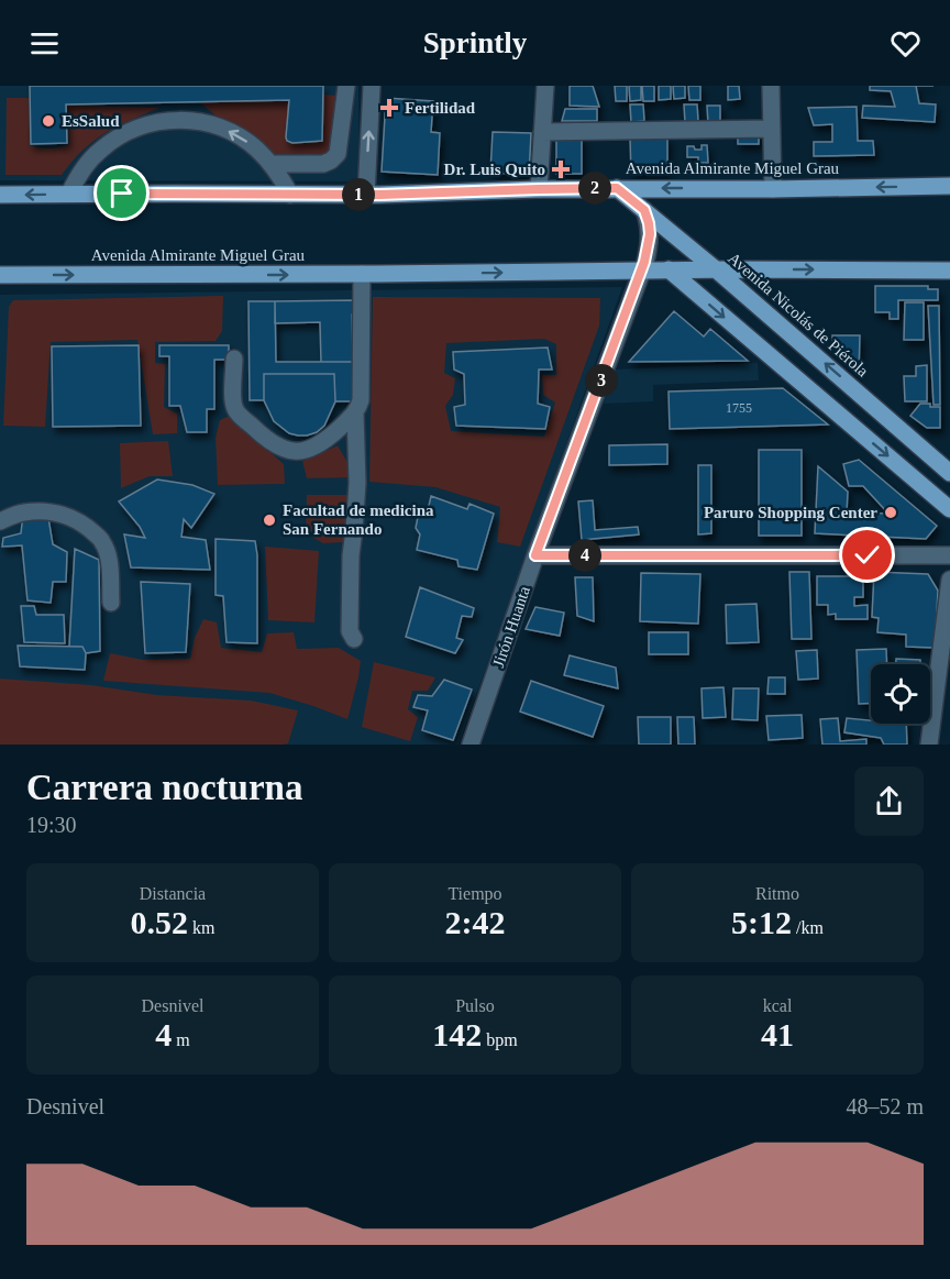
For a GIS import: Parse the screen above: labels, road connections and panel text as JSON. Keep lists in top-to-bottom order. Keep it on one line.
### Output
{"streets":{"main road":["Avenida Almirante Miguel Grau","Avenida Nicolás de Piérola"],"street":["Jirón Huanta"]},"crossings":[["Avenida Almirante Miguel Grau","Avenida Nicolás de Piérola"],["Avenida Almirante Miguel Grau","Jirón Huanta"],["Avenida Nicolás de Piérola","Jirón Huanta"]],"places":{"health":["Fertilidad","Dr. Luis Quito"],"other":["EsSalud","Paruro Shopping Center","Facultad de medicina San Fernando"]},"house_numbers":["1755"],"page":{"header":"Sprintly","pins":["2","1","3","4"],"heading":["Carrera nocturna","19:30"],"stats":[["Distancia","0.52 km"],["Tiempo","2:42"],["Ritmo","5:12 /km"],["Desnivel","4 m"],["Pulso","142 bpm"],["kcal","41"]],"chart":["Desnivel","48–52 m"]}}
